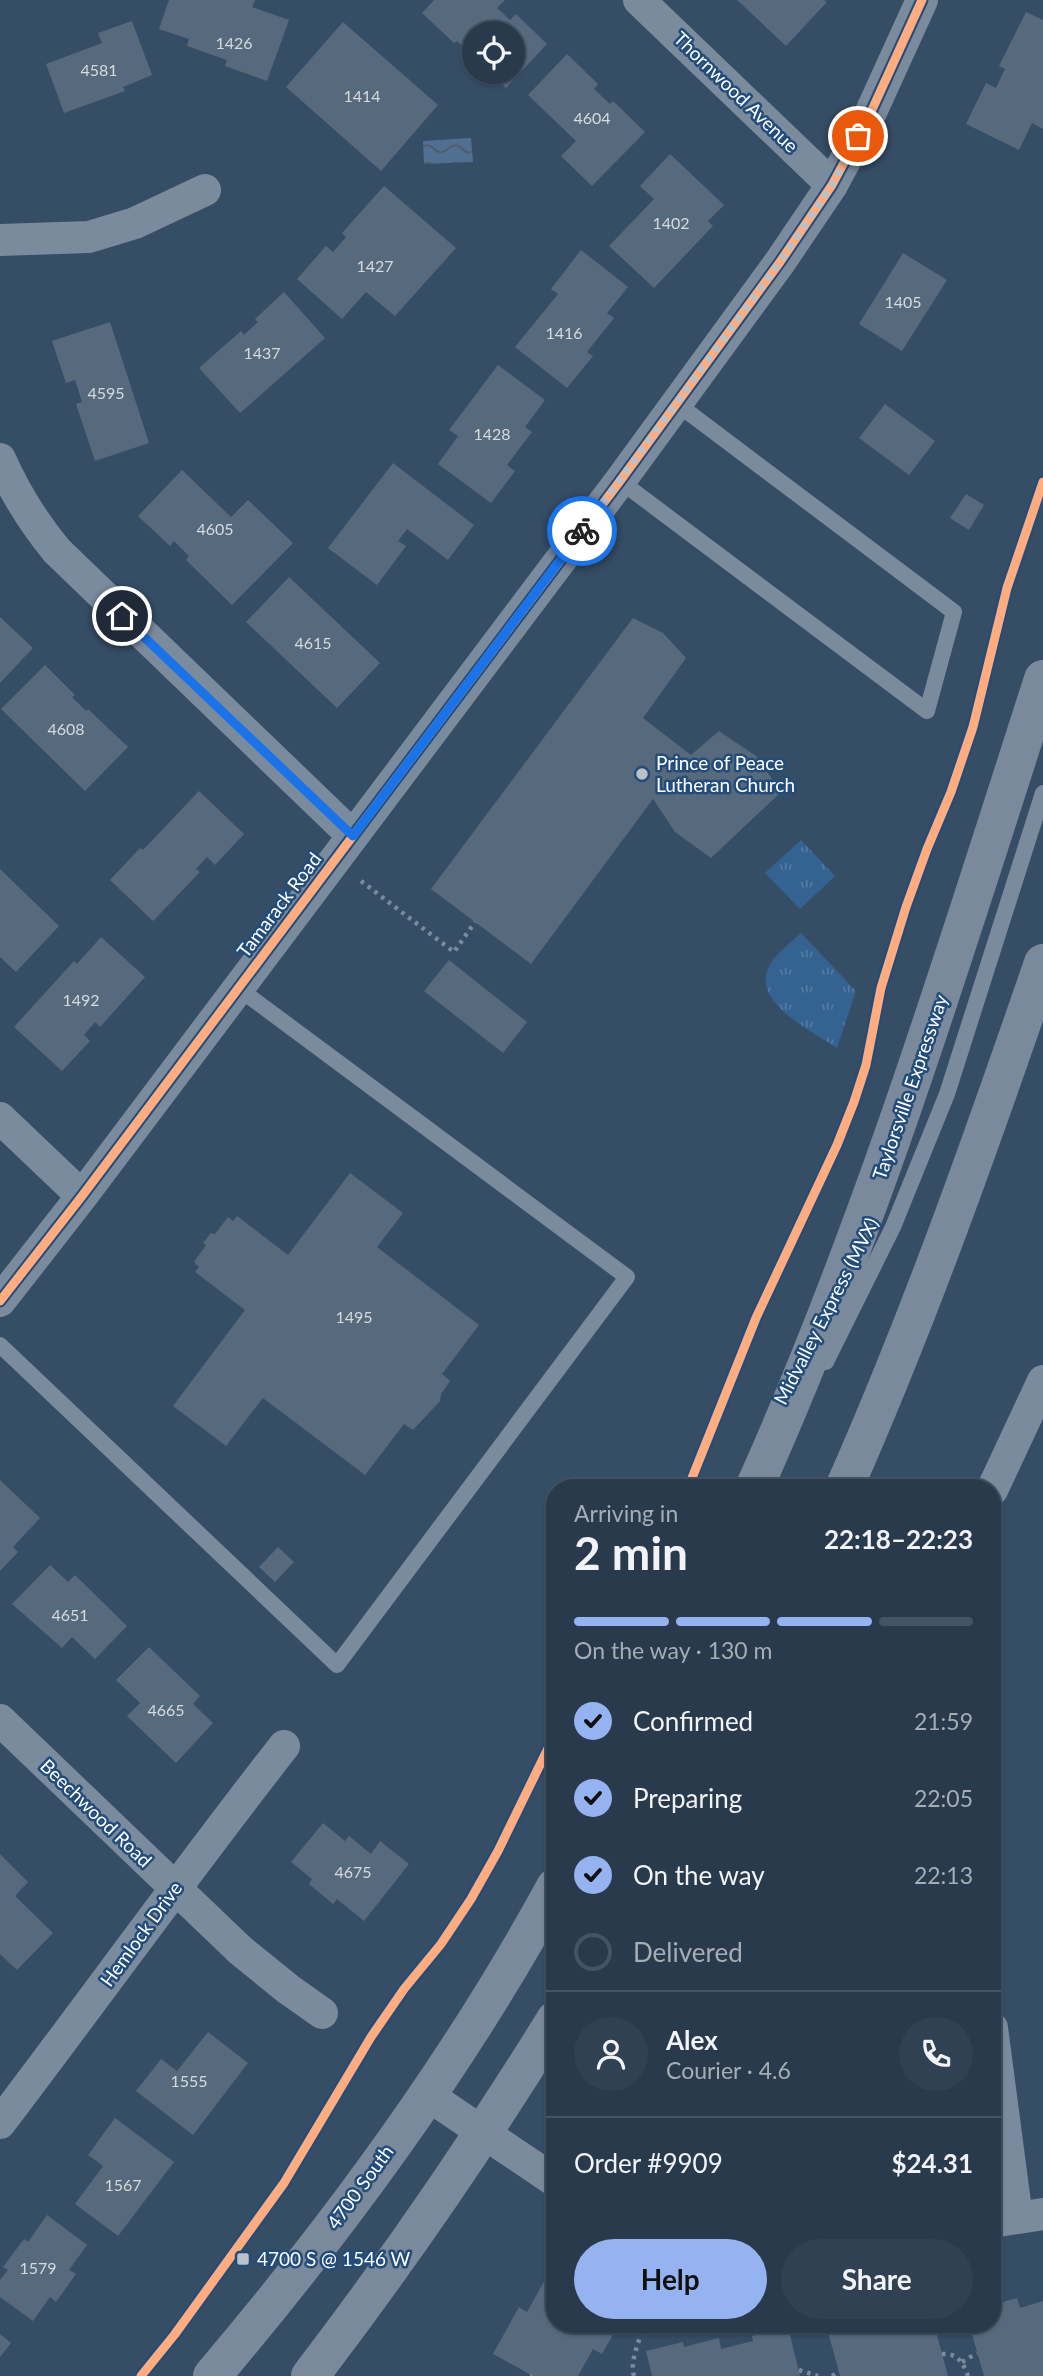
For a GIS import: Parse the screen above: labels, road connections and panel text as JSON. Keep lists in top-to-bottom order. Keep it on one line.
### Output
{"streets":{"main road":["Taylorsville Expressway","4700 South"],"street":["Thornwood Avenue","Tamarack Road","Beechwood Road","Hemlock Drive"],"lane":["Midvalley Express (MVX)"]},"crossings":[["Thornwood Avenue","Tamarack Road"],["Beechwood Road","Hemlock Drive"]],"places":{"other":["Prince of Peace Lutheran Church"],"transit":["4700 S @ 1546 W"]},"house_numbers":["1426","4581","1414","4604","1402","1427","1405","1416","1437","4595","1428","4605","4615","4608","1492","1495","4651","4665","4675","1555","1567","1579"],"page":{"heading":["2 min","Arriving in","22:18–22:23"],"panel":["Alex","Courier · 4.6","Order #9909","$24.31"],"bar":"On the way · 130 m","list":[["Confirmed","21:59"],["Preparing","22:05"],["On the way","22:13"],"Delivered"],"buttons":["Help","Share"]}}
